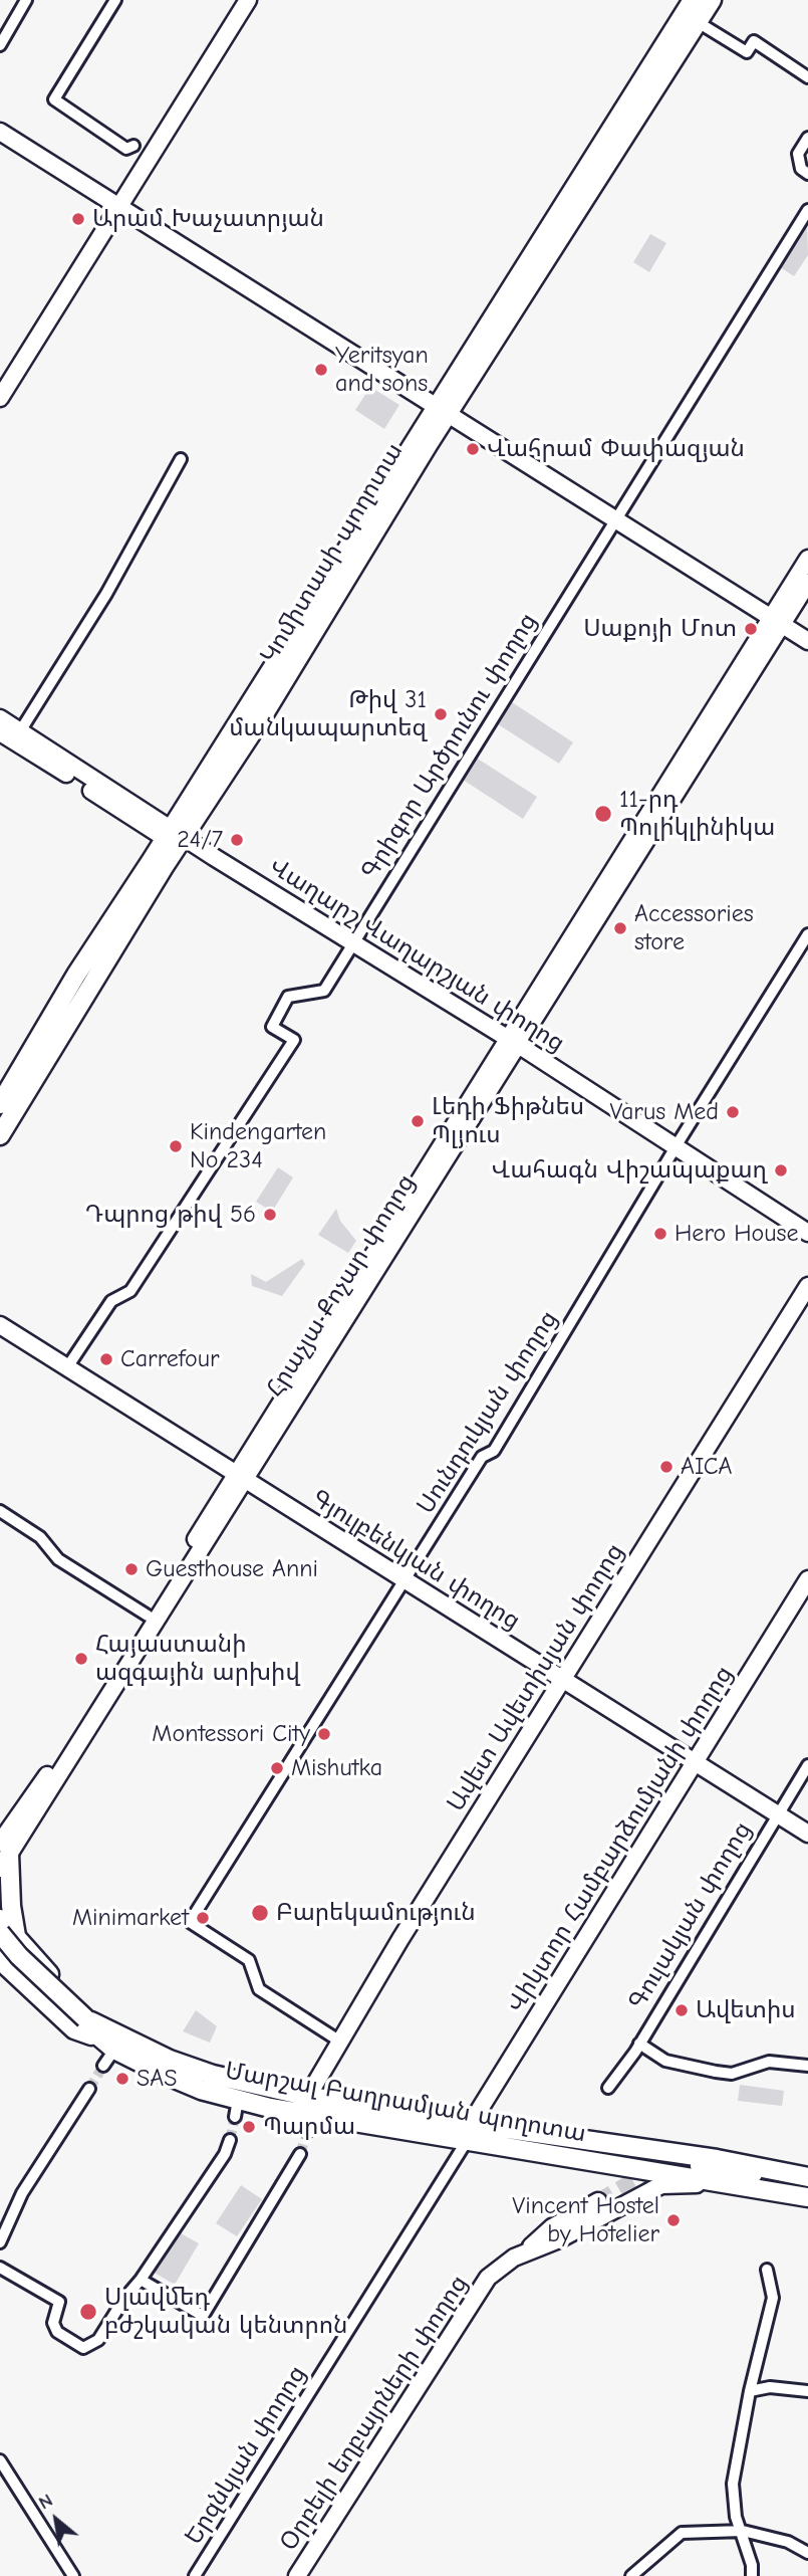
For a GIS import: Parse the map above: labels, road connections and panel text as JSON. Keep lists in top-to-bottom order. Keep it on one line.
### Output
{"streets":{"main road":["Կոմիտասի պողոտա","Մարշալ Բաղրամյան պողոտա"],"street":["Գրիգոր Արծրունու փողոց","Վաղարշ Վաղարշյան փողոց","Հրաչյա Քոչար փողոց","Սունդուկյան փողոց","Գյուլբենկյան փողոց","Ավետ Ավետիսյան փողոց","Վիկտոր Համբարձումյանի փողոց","Գուլակյան փողոց","Օրբելի եղբայրների փողոց","Երզնկյան փողոց"]},"crossings":[["Կոմիտասի պողոտա","Վաղարշ Վաղարշյան փողոց"],["Գրիգոր Արծրունու փողոց","Վաղարշ Վաղարշյան փողոց"],["Գրիգոր Արծրունու փողոց","Գյուլբենկյան փողոց"],["Վաղարշ Վաղարշյան փողոց","Հրաչյա Քոչար փողոց"],["Վաղարշ Վաղարշյան փողոց","Սունդուկյան փողոց"],["Հրաչյա Քոչար փողոց","Գյուլբենկյան փողոց"],["Սունդուկյան փողոց","Գյուլբենկյան փողոց"],["Սունդուկյան փողոց","Ավետ Ավետիսյան փողոց"],["Գյուլբենկյան փողոց","Ավետ Ավետիսյան փողոց"],["Գյուլբենկյան փողոց","Վիկտոր Համբարձումյանի փողոց"],["Գյուլբենկյան փողոց","Գուլակյան փողոց"],["Ավետ Ավետիսյան փողոց","Մարշալ Բաղրամյան պողոտա"],["Վիկտոր Համբարձումյանի փողոց","Մարշալ Բաղրամյան պողոտա"],["Վիկտոր Համբարձումյանի փողոց","Երզնկյան փողոց"],["Մարշալ Բաղրամյան պողոտա","Օրբելի եղբայրների փողոց"],["Մարշալ Բաղրամյան պողոտա","Երզնկյան փողոց"]],"places":["Արամ Խաչատրյան","Yeritsyan and sons","Վահրամ Փափազյան","Սաքոյի Մոտ","Թիվ 31 մանկապարտեզ","11-րդ Պոլիկլինիկա","24/7","Accessories store","Varus Med","Լեդի Ֆիթնես Պլյուս","Kindengarten No 234","Վահագն Վիշապաքաղ","Դպրոց թիվ 56","Hero House","Carrefour","AICA","Guesthouse Anni","Հայաստանի ազգային արխիվ","Montessori City","Mishutka","Բարեկամություն","Minimarket","Ավետիս","SAS","Պարմա","Vincent Hostel by Hotelier","Սլավմեդ բժշկական կենտրոն"],"north":"top left"}
